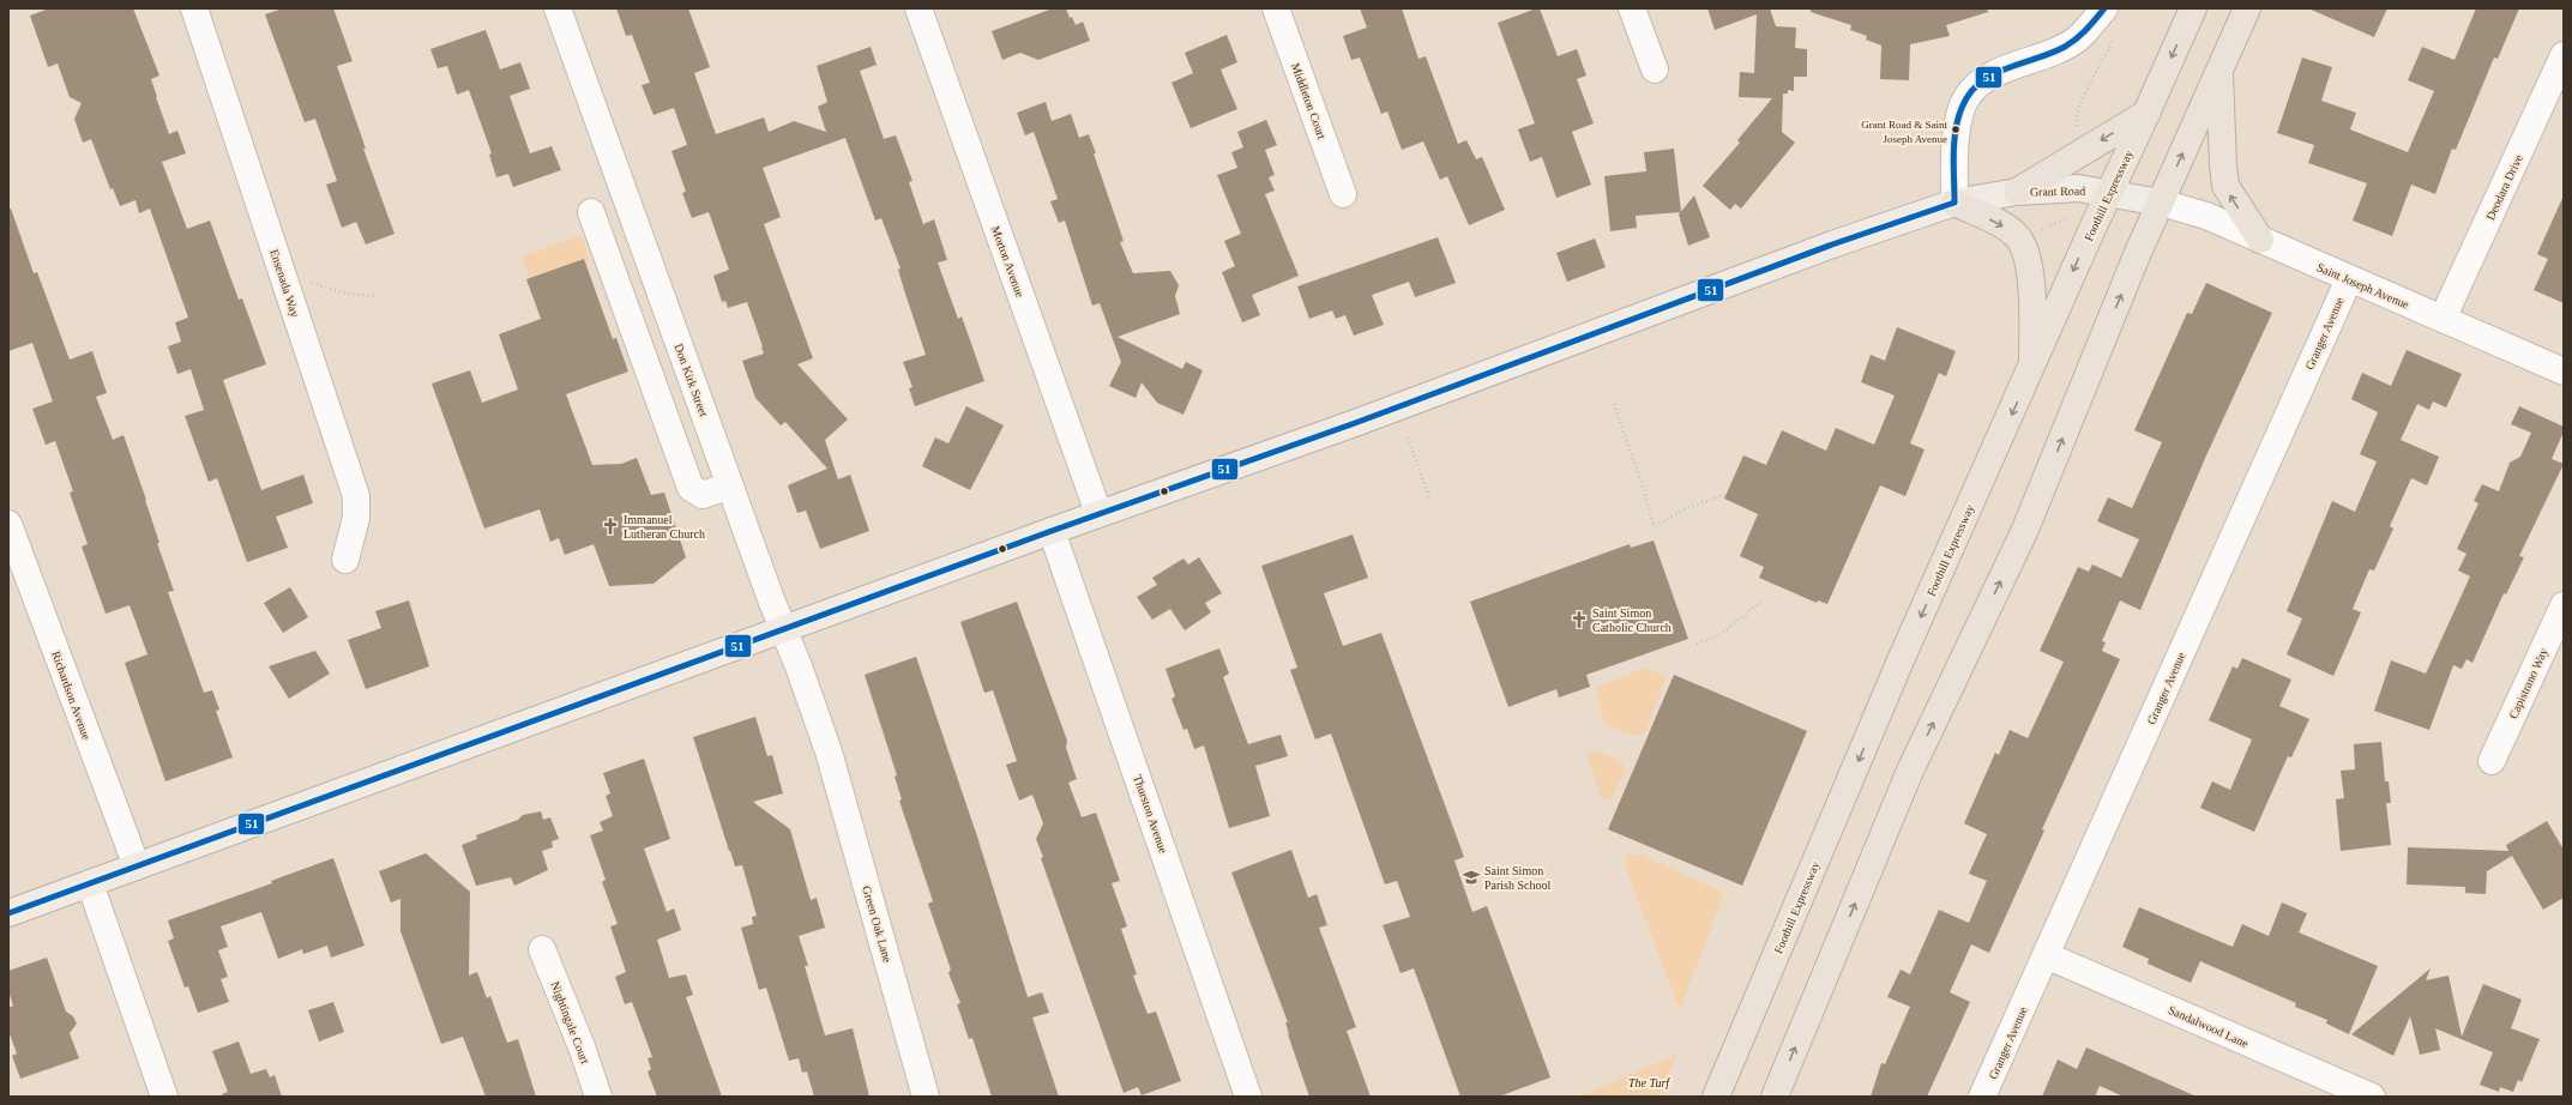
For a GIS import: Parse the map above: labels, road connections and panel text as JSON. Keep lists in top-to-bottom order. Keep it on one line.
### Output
{"streets":{"highway":["Foothill Expressway"],"main road":["Grant Road"],"street":["Middleton Court","Deodara Drive","Morton Avenue","Ensenada Way","Saint Joseph Avenue","Granger Avenue","Don Kirk Street","Capistrano Way","Richardson Avenue","Thurston Avenue","Green Oak Lane","Nightingale Court","Sandalwood Lane"]},"crossings":[["Deodara Drive","Saint Joseph Avenue"],["Grant Road","Foothill Expressway"],["Grant Road","Morton Avenue"],["Grant Road","Saint Joseph Avenue"],["Grant Road","Don Kirk Street"],["Grant Road","Richardson Avenue"],["Grant Road","Thurston Avenue"],["Saint Joseph Avenue","Granger Avenue"],["Granger Avenue","Sandalwood Lane"],["Don Kirk Street","Green Oak Lane"]],"parks":["The Turf"],"places":{"other":["Grant Road & Saint Joseph Avenue"],"church":["Immanuel Lutheran Church","Saint Simon Catholic Church"],"school or university":["Saint Simon Parish School"]},"lines":["transit line 51"]}
